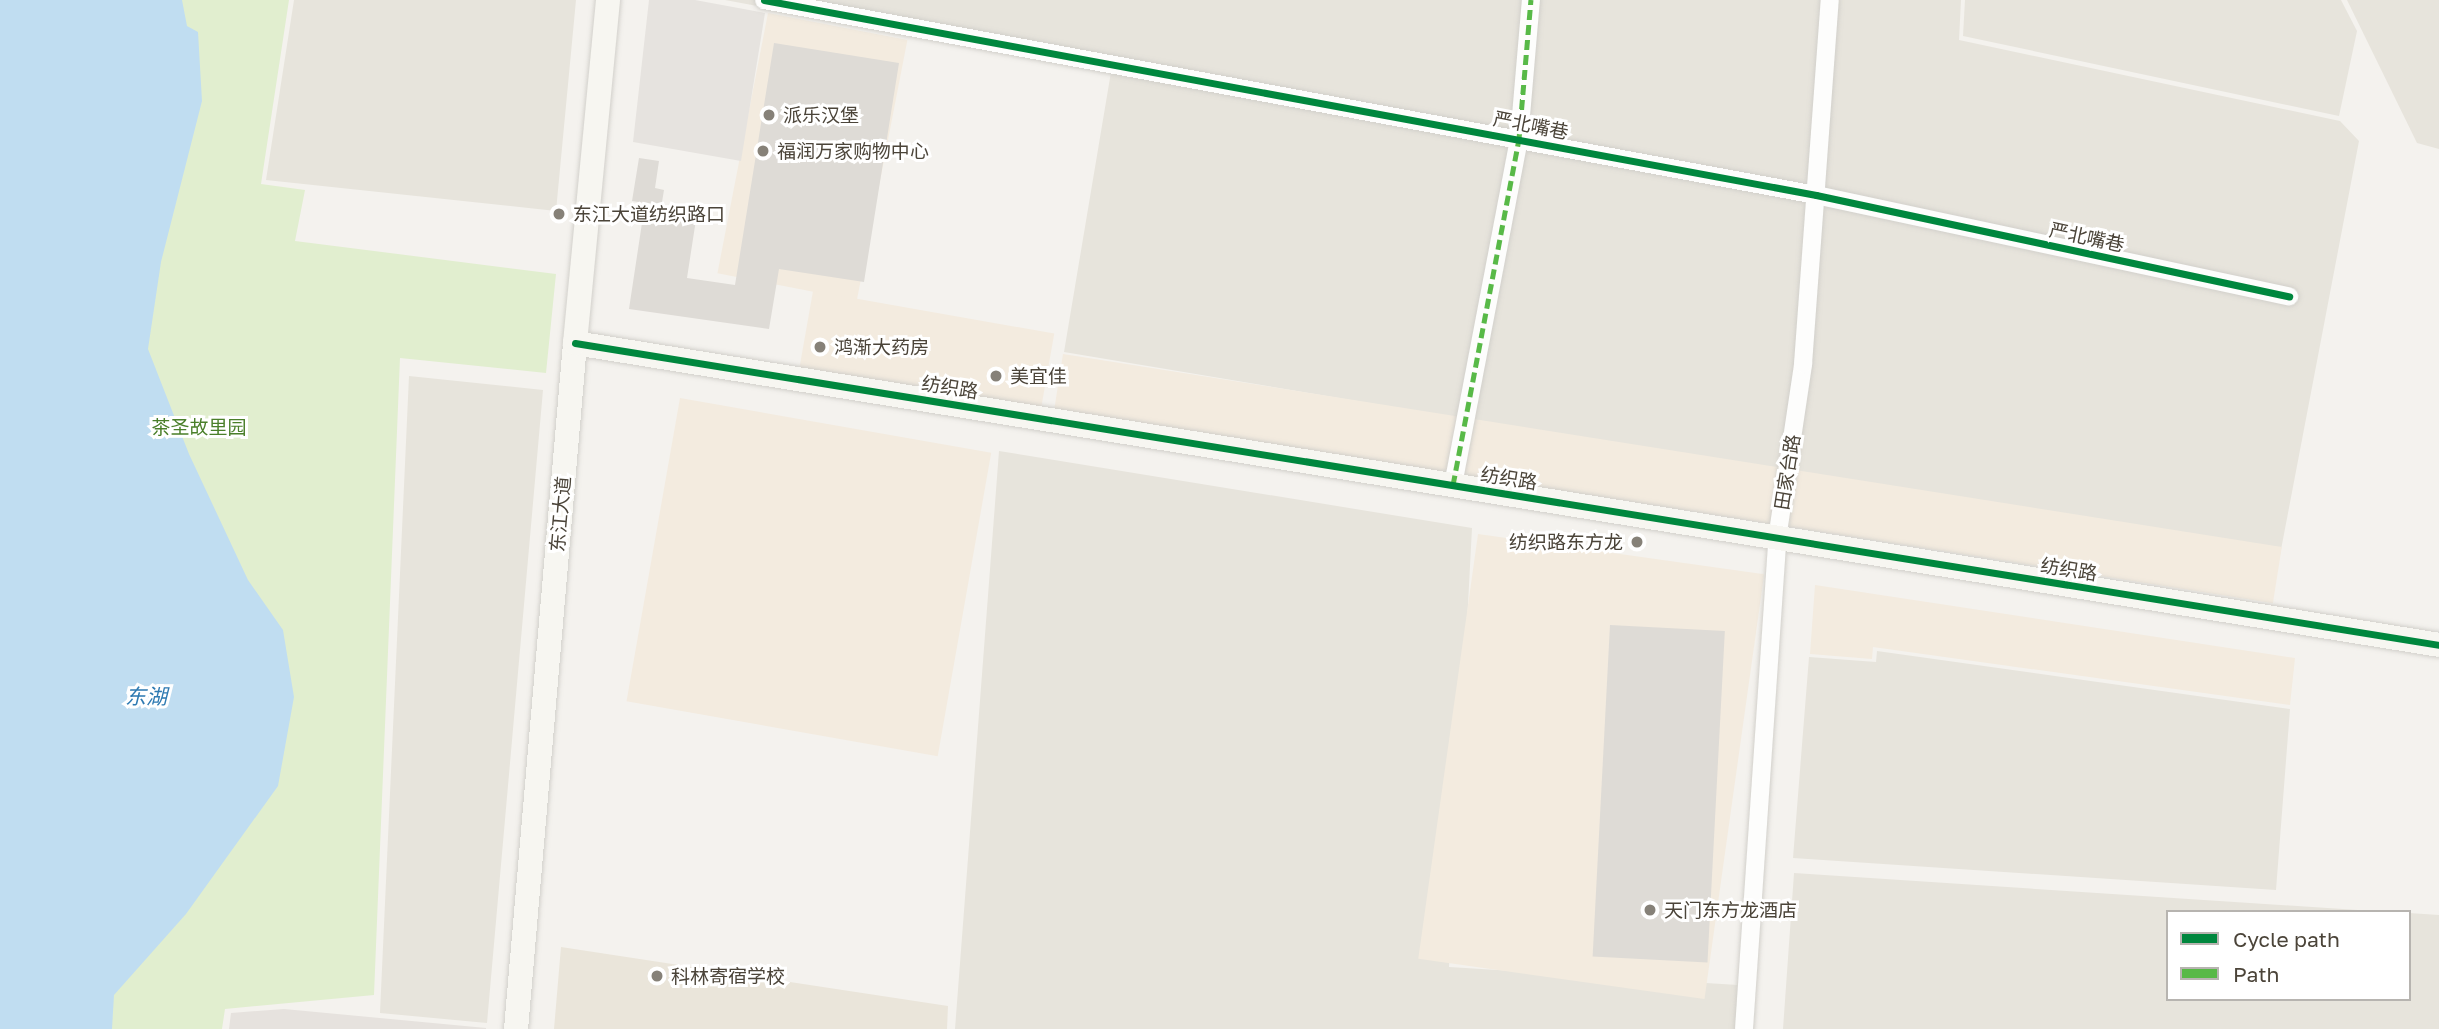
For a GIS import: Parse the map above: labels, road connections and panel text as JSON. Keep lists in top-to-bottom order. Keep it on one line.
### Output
{"streets":{"street":["严北嘴巷","纺织路","田家台路","东江大道"]},"crossings":[["严北嘴巷","田家台路"],["纺织路","田家台路"],["纺织路","东江大道"]],"water":["东湖"],"parks":["茶圣故里园"],"places":["派乐汉堡","福润万家购物中心","东江大道纺织路口","鸿渐大药房","美宜佳","纺织路东方龙","天门东方龙酒店","科林寄宿学校"],"legend":["Cycle path","Path"]}
